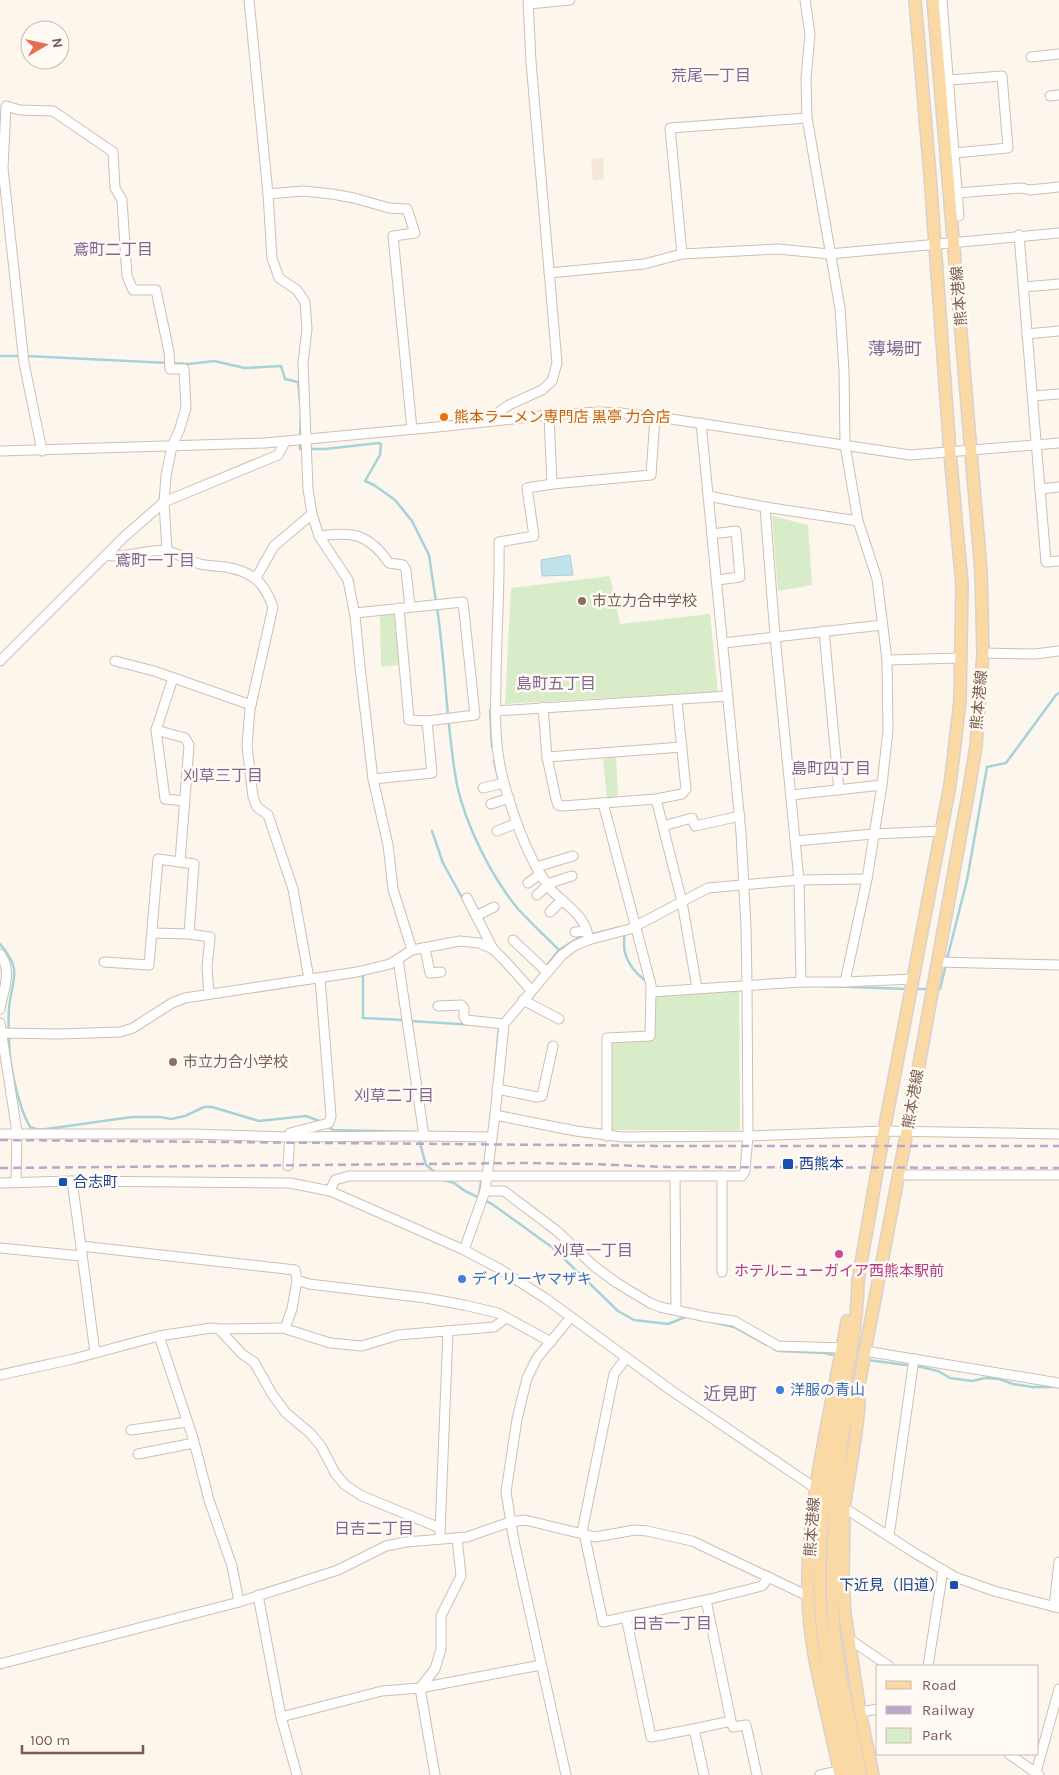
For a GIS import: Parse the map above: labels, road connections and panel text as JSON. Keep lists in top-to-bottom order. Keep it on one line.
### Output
{"streets":{"main road":["熊本港線"]},"districts":["荒尾一丁目","鳶町二丁目","薄場町","鳶町一丁目","島町五丁目","島町四丁目","刈草三丁目","刈草二丁目","刈草一丁目","近見町","日吉二丁目","日吉一丁目"],"places":{"other":["熊本ラーメン専門店 黒亭 力合店","市立力合中学校","市立力合小学校","ホテルニューガイア西熊本駅前","デイリーヤマザキ","洋服の青山"],"transit":["西熊本","合志町","下近見（旧道）"]},"legend":["Road","Railway","Park"],"scale_bar":"100 m","north":"right"}
